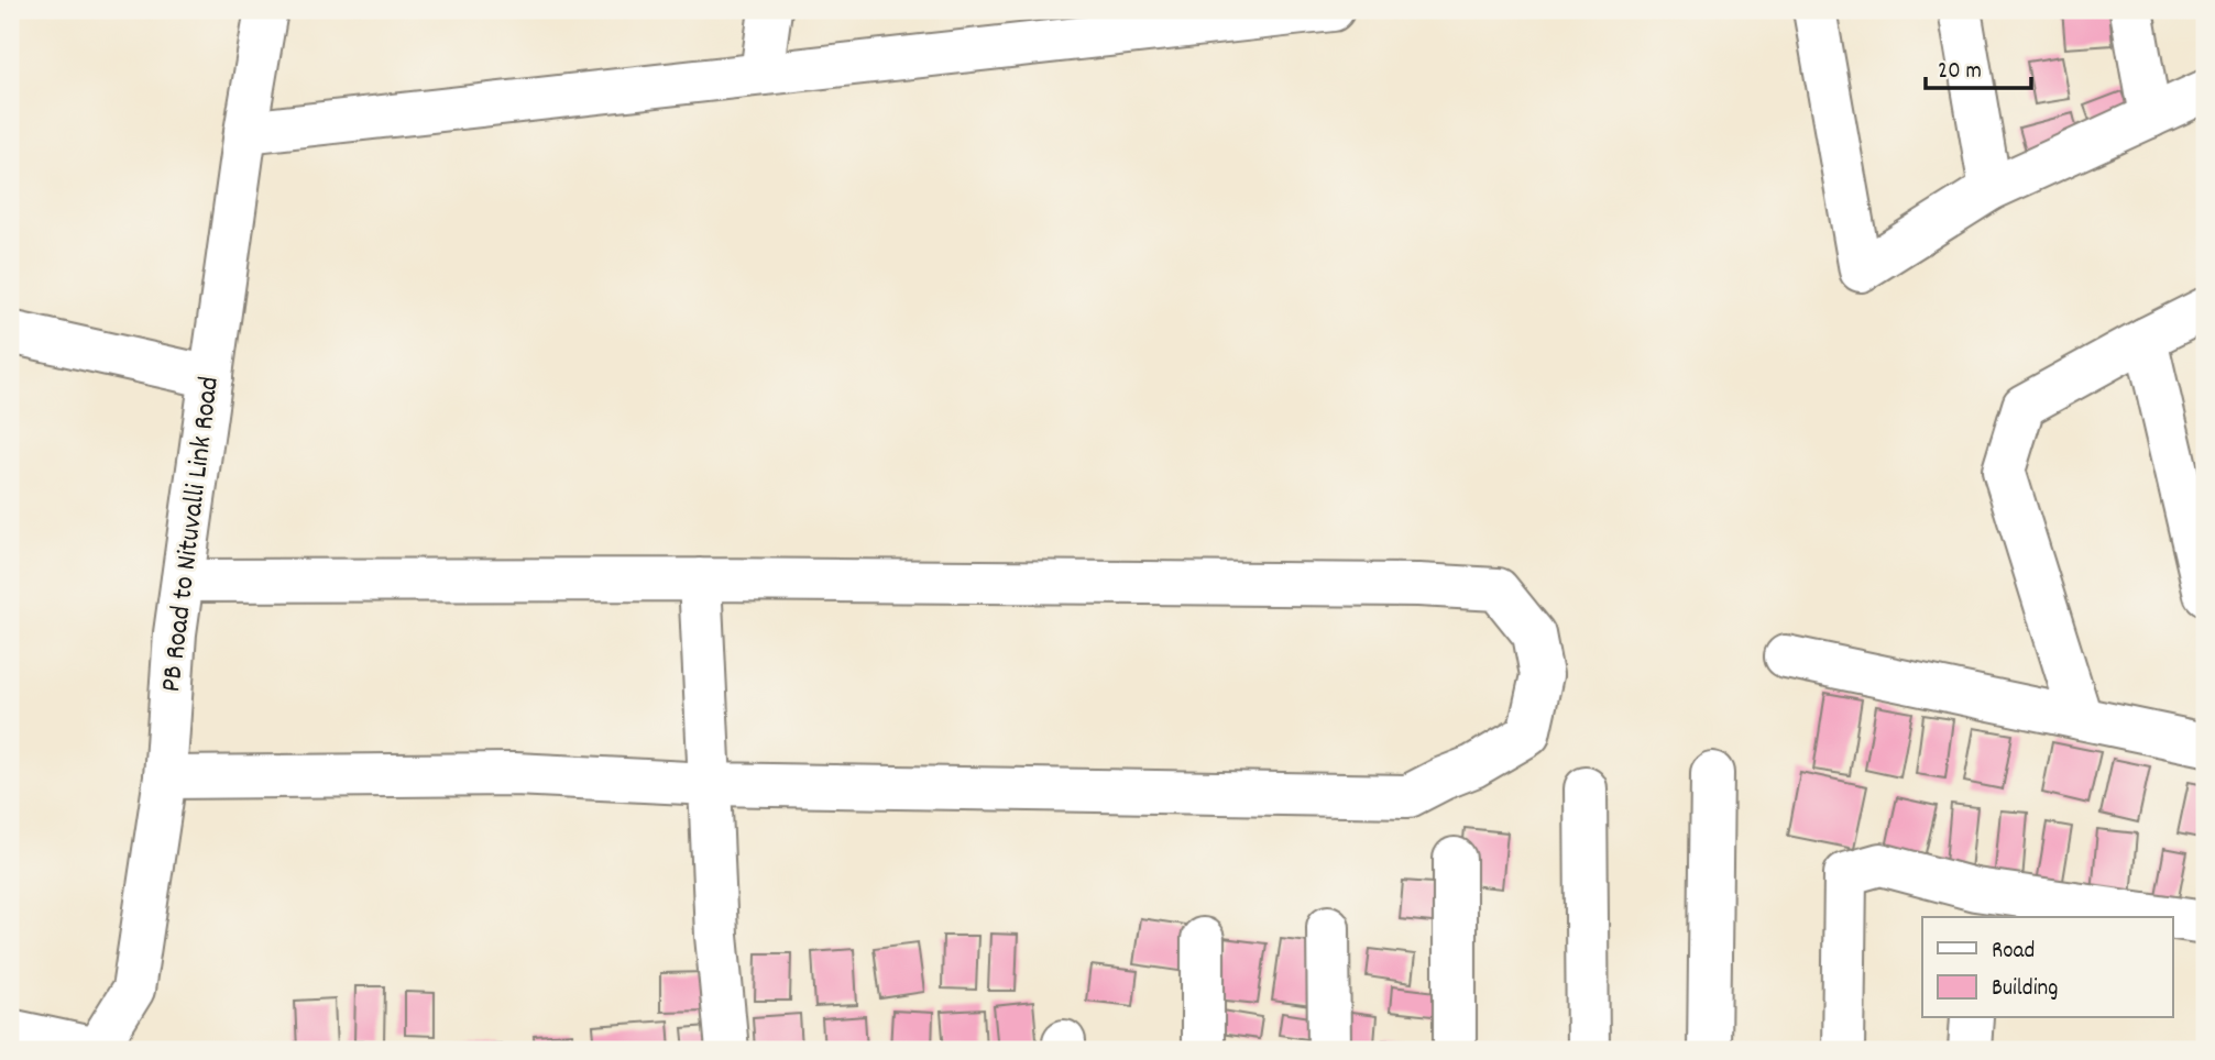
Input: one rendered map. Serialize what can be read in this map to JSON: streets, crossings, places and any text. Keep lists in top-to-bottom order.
{
  "streets": {
    "street": ["PB Road to Nituvalli Link Road"]
  },
  "legend": ["Road", "Building"],
  "scale_bar": "20 m"
}
